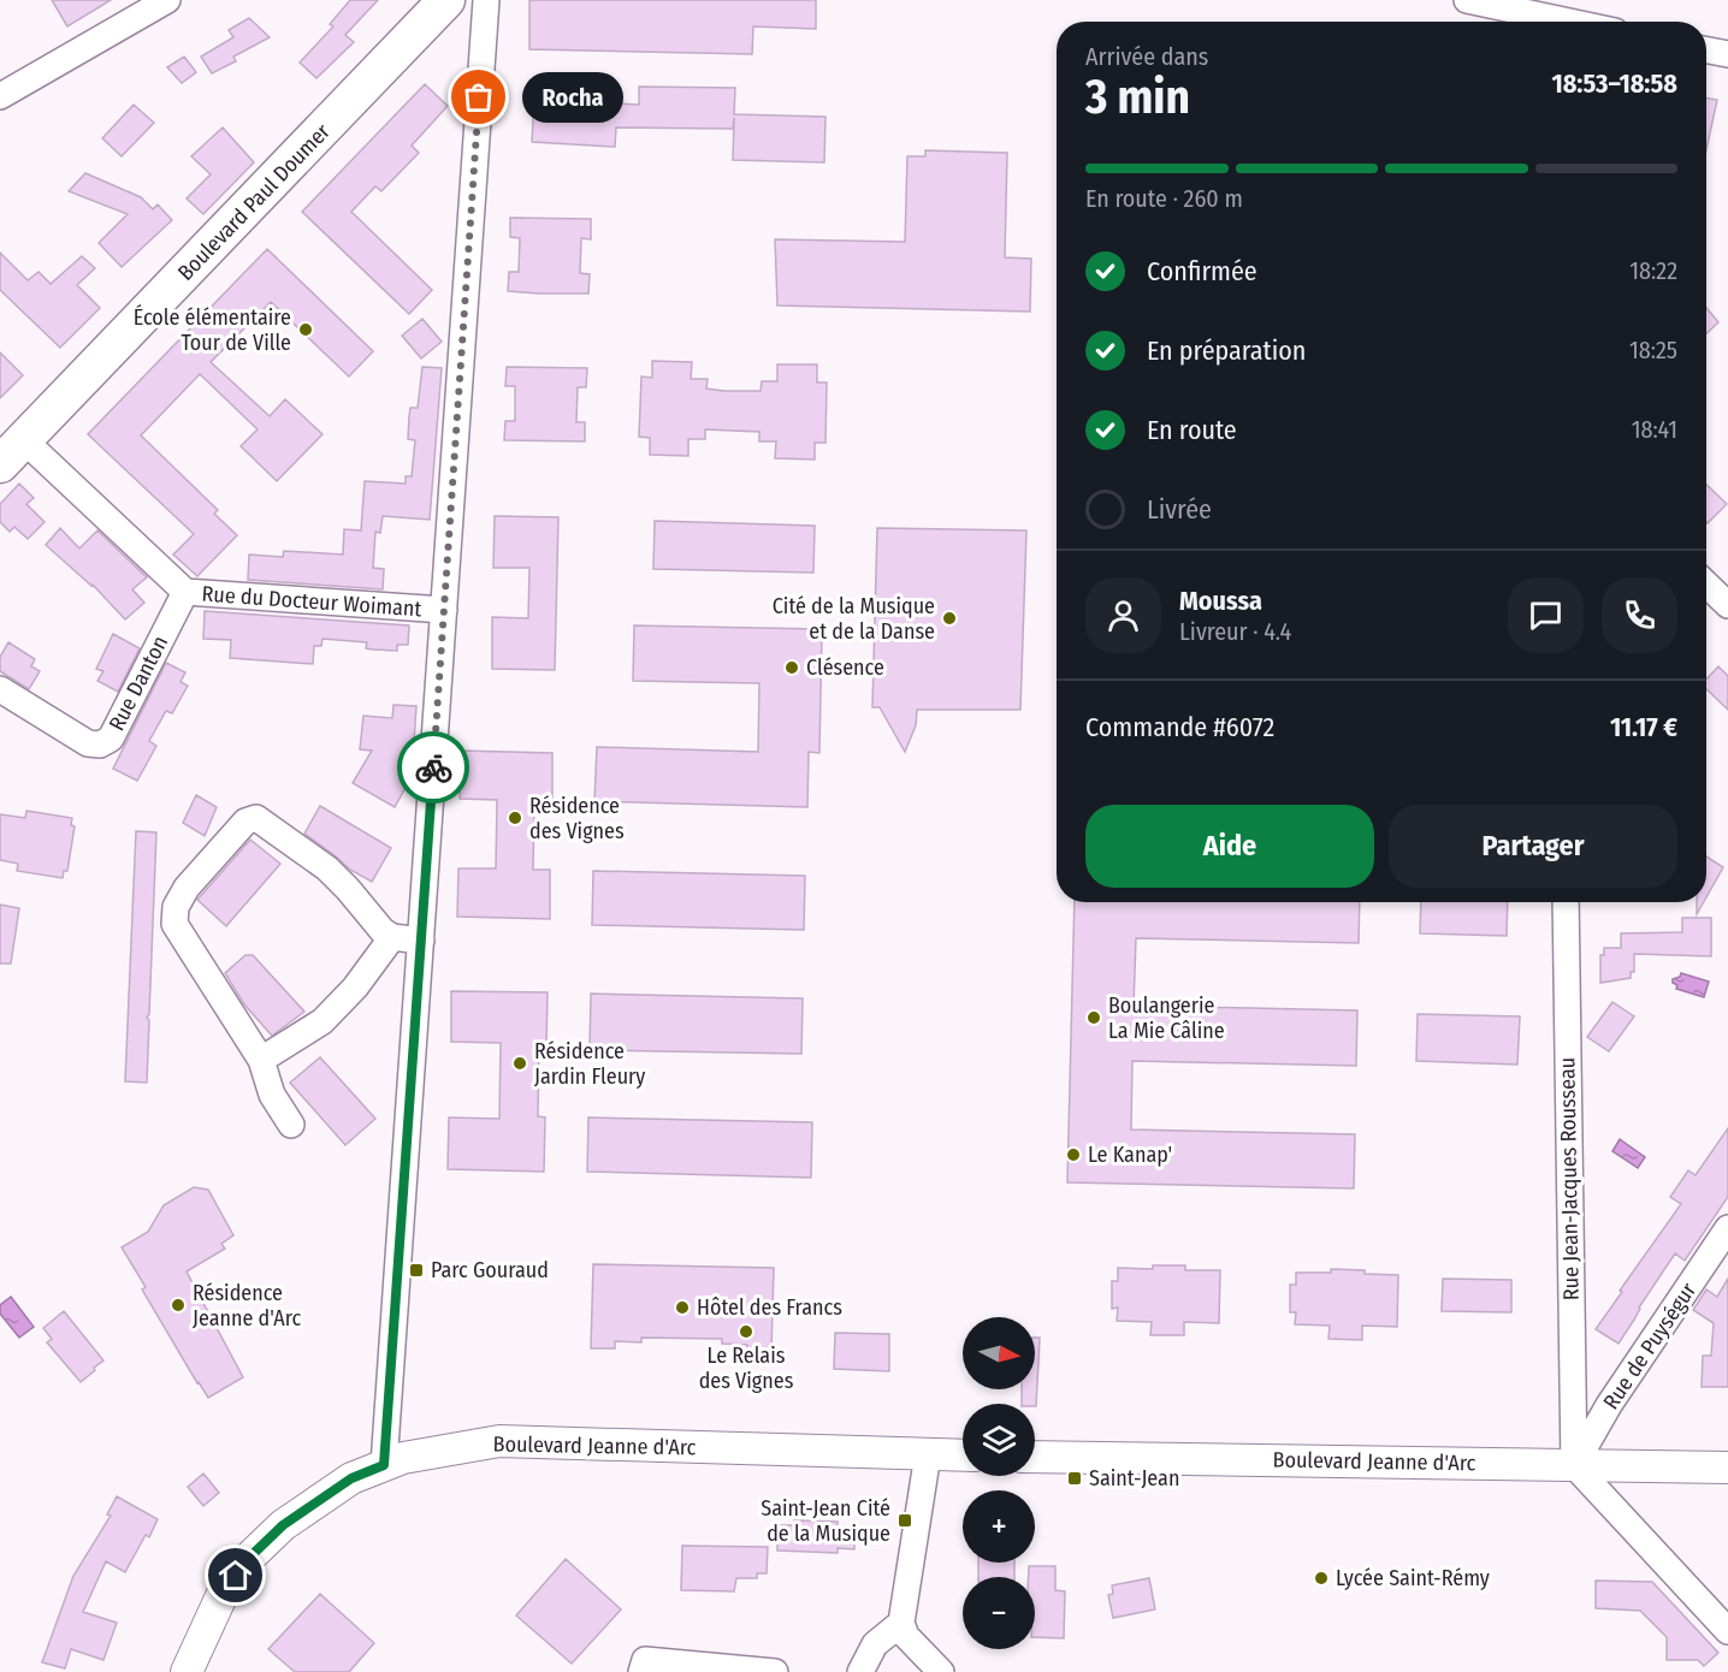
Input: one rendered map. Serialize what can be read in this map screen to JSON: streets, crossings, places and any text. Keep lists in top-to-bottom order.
{
  "streets": {
    "main road": ["Boulevard Paul Doumer"],
    "street": [
      "Rue du Docteur Woimant",
      "Rue Danton",
      "Rue Jean-Jacques Rousseau",
      "Rue de Puységur",
      "Boulevard Jeanne d'Arc"
    ]
  },
  "crossings": [
    ["Boulevard Paul Doumer", "Rue du Docteur Woimant"],
    ["Rue du Docteur Woimant", "Rue Danton"],
    ["Rue Jean-Jacques Rousseau", "Rue de Puységur"],
    ["Rue Jean-Jacques Rousseau", "Boulevard Jeanne d'Arc"],
    ["Rue de Puységur", "Boulevard Jeanne d'Arc"]
  ],
  "places": {
    "other": [
      "Rocha",
      "École élémentaire Tour de Ville",
      "Cité de la Musique et de la Danse",
      "Clésence",
      "Résidence des Vignes",
      "Boulangerie La Mie Câline",
      "Résidence Jardin Fleury",
      "Le Kanap'",
      "Résidence Jeanne d'Arc",
      "Hôtel des Francs",
      "Le Relais des Vignes",
      "Lycée Saint-Rémy"
    ],
    "transit": ["Parc Gouraud", "Saint-Jean", "Saint-Jean Cité de la Musique"]
  },
  "north": "right",
  "page": {
    "heading": ["3 min", "Arrivée dans", "18:53–18:58"],
    "panel": [
      "Moussa",
      "Livreur · 4.4",
      "Commande #6072",
      "11.17 €"
    ],
    "bubble": "Rocha",
    "bar": "En route · 260 m",
    "list": [
      ["Confirmée", "18:22"],
      ["En préparation", "18:25"],
      ["En route", "18:41"],
      "Livrée"
    ],
    "buttons": ["Aide", "Partager"],
    "map_buttons": ["+", "−"]
  }
}
